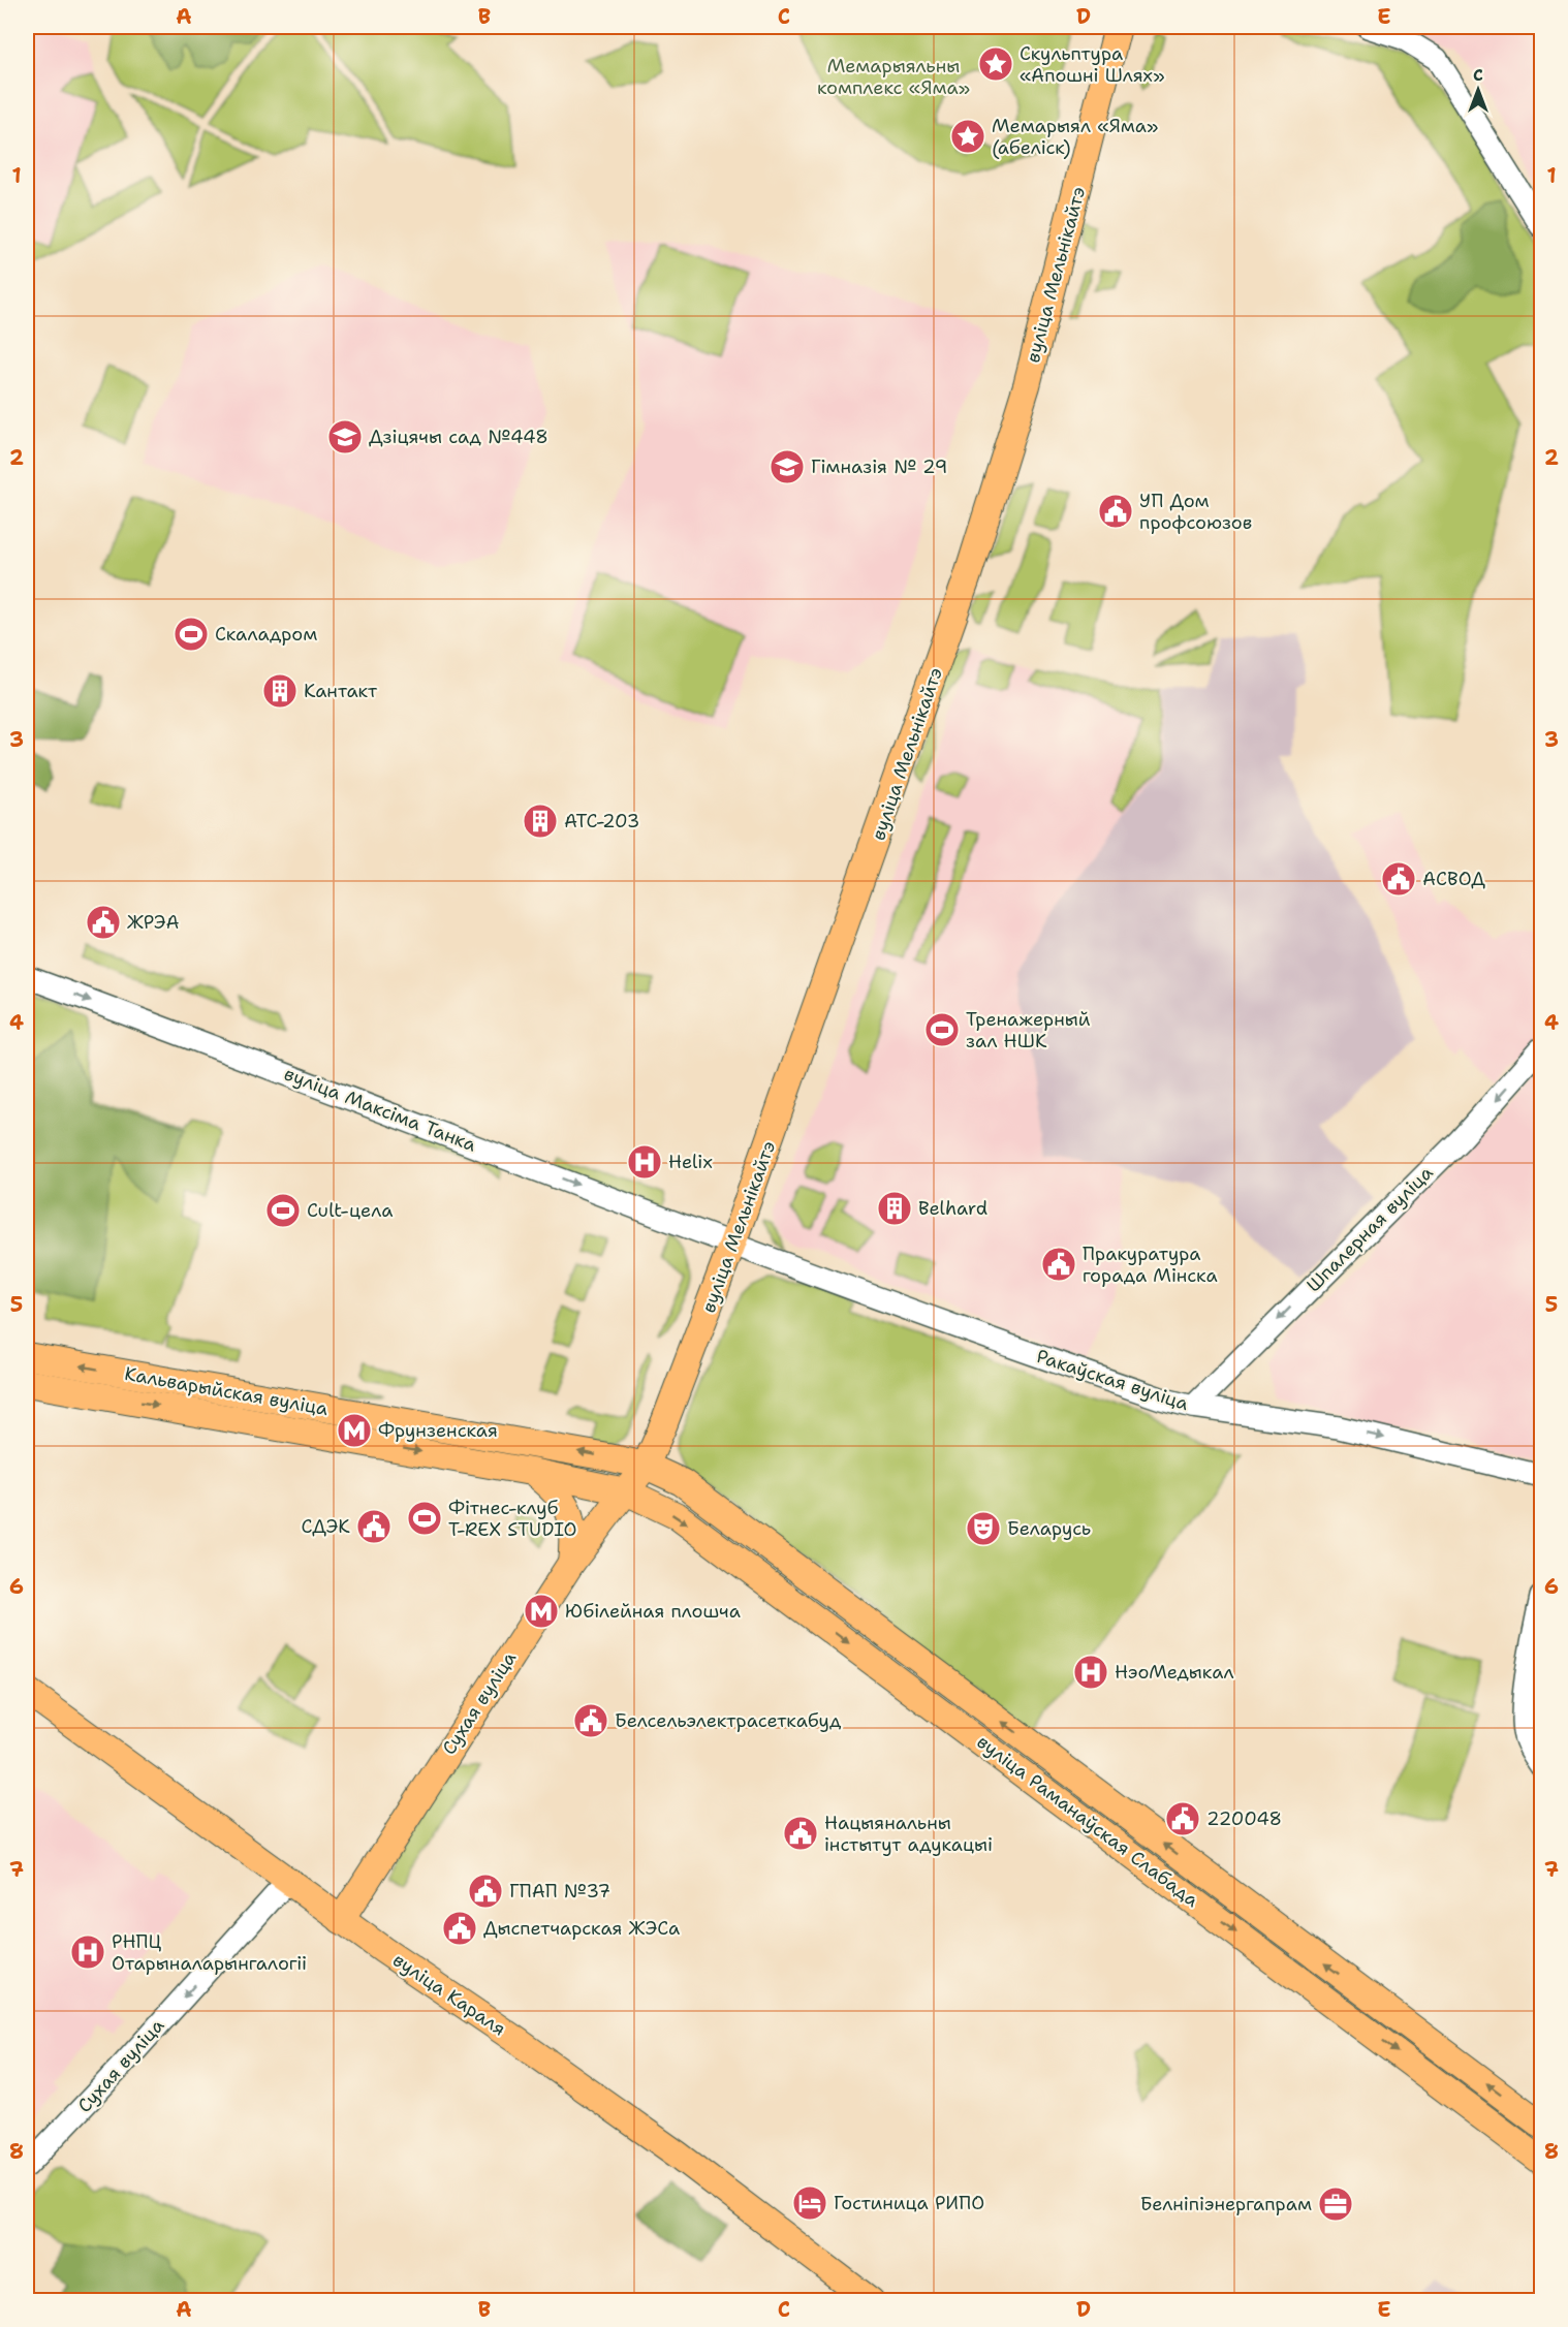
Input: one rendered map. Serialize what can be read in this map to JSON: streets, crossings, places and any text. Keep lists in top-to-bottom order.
{
  "streets": {
    "main road": [
      "вуліца Мельнікайтэ",
      "Кальварыйская вуліца",
      "Сухая вуліца",
      "вуліца Раманаўская Слабада",
      "вуліца Караля"
    ],
    "street": ["вуліца Максіма Танка", "Шпалерная вуліца", "Ракаўская вуліца"]
  },
  "crossings": [
    ["вуліца Мельнікайтэ", "вуліца Максіма Танка"],
    ["вуліца Мельнікайтэ", "Ракаўская вуліца"],
    ["вуліца Мельнікайтэ", "Кальварыйская вуліца"],
    ["вуліца Мельнікайтэ", "Сухая вуліца"],
    ["вуліца Мельнікайтэ", "вуліца Раманаўская Слабада"],
    ["вуліца Максіма Танка", "Ракаўская вуліца"],
    ["Шпалерная вуліца", "Ракаўская вуліца"],
    ["Кальварыйская вуліца", "Сухая вуліца"],
    ["Кальварыйская вуліца", "вуліца Раманаўская Слабада"],
    ["Сухая вуліца", "вуліца Раманаўская Слабада"],
    ["Сухая вуліца", "вуліца Караля"]
  ],
  "one_way": [
    "вуліца Максіма Танка",
    "Шпалерная вуліца",
    "Ракаўская вуліца",
    "Сухая вуліца"
  ],
  "parks": ["Мемарыяльны комплекс «Яма»"],
  "places": {
    "place": ["Скульптура «Апошні Шлях»", "Мемарыял «Яма» (абеліск)"],
    "school or university": ["Дзіцячы сад №448", "Гімназія № 29"],
    "public building": [
      "УП Дом профсоюзов",
      "АСВОД",
      "ЖРЭА",
      "Пракуратура горада Мінска",
      "СДЭК",
      "Белсельэлектрасеткабуд",
      "220048",
      "Нацыянальны інстытут адукацыі",
      "ГПАП №37",
      "Дыспетчарская ЖЭСа"
    ],
    "sports": [
      "Скаладром",
      "Тренажерный зал НШК",
      "Cult-цела",
      "Фітнес-клуб T-REX STUDIO"
    ],
    "building": ["Кантакт", "АТС-203", "Belhard"],
    "hospital": ["Helix", "НэоМедыкал", "РНПЦ Отарыналарынгалогіі"],
    "metro station": ["Фрунзенская", "Юбілейная плошча"],
    "theatre": ["Беларусь"],
    "hotel": ["Гостиница РИПО"],
    "office": ["Белніпіэнергапрам"]
  },
  "north": "top",
  "grid": {
    "columns": [
      "A",
      "B",
      "C",
      "D",
      "E"
    ],
    "rows": [
      "1",
      "2",
      "3",
      "4",
      "5",
      "6",
      "7",
      "8"
    ]
  }
}
